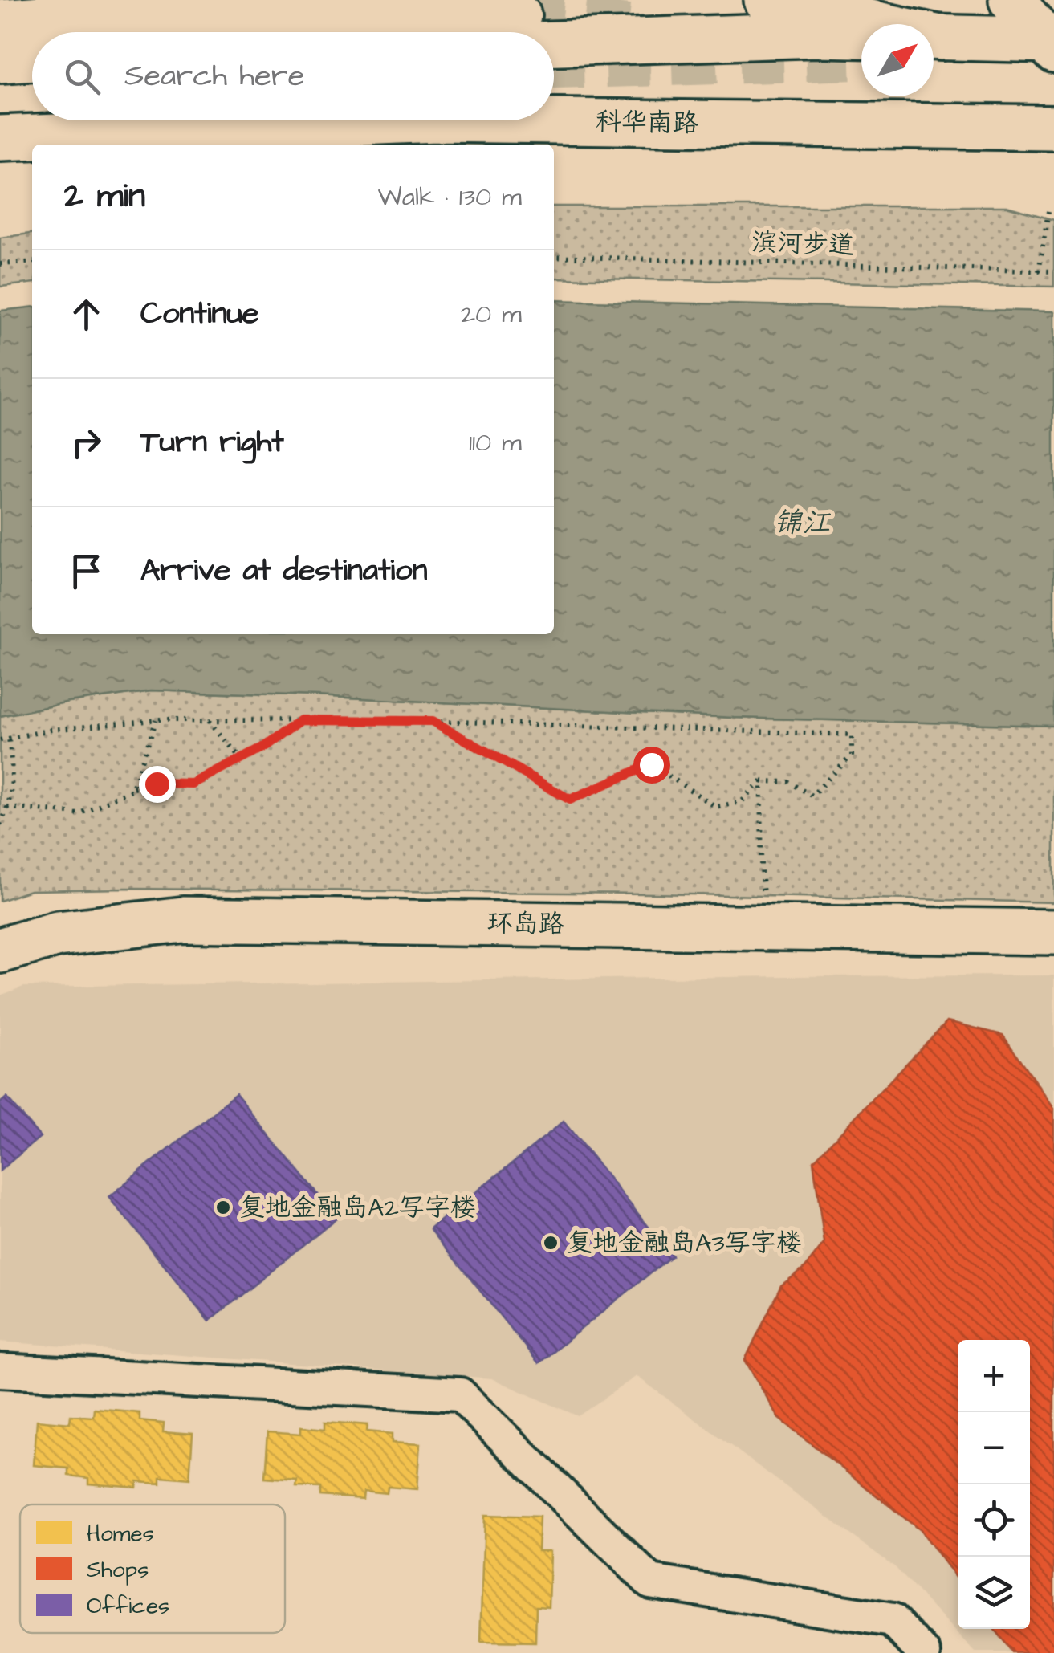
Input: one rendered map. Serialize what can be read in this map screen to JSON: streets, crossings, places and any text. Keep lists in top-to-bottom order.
{
  "streets": {
    "main road": ["科华南路", "环岛路"],
    "path": ["滨河步道"]
  },
  "water": ["锦江"],
  "places": ["复地金融岛A2写字楼", "复地金融岛A3写字楼"],
  "legend": ["Homes", "Shops", "Offices"],
  "north": "top right",
  "page": {
    "search": "Search here",
    "heading": ["2 min", "Walk · 130 m"],
    "list": [
      ["Continue", "20 m"],
      ["Turn right", "110 m"],
      "Arrive at destination"
    ],
    "map_buttons": ["+", "−"]
  }
}
